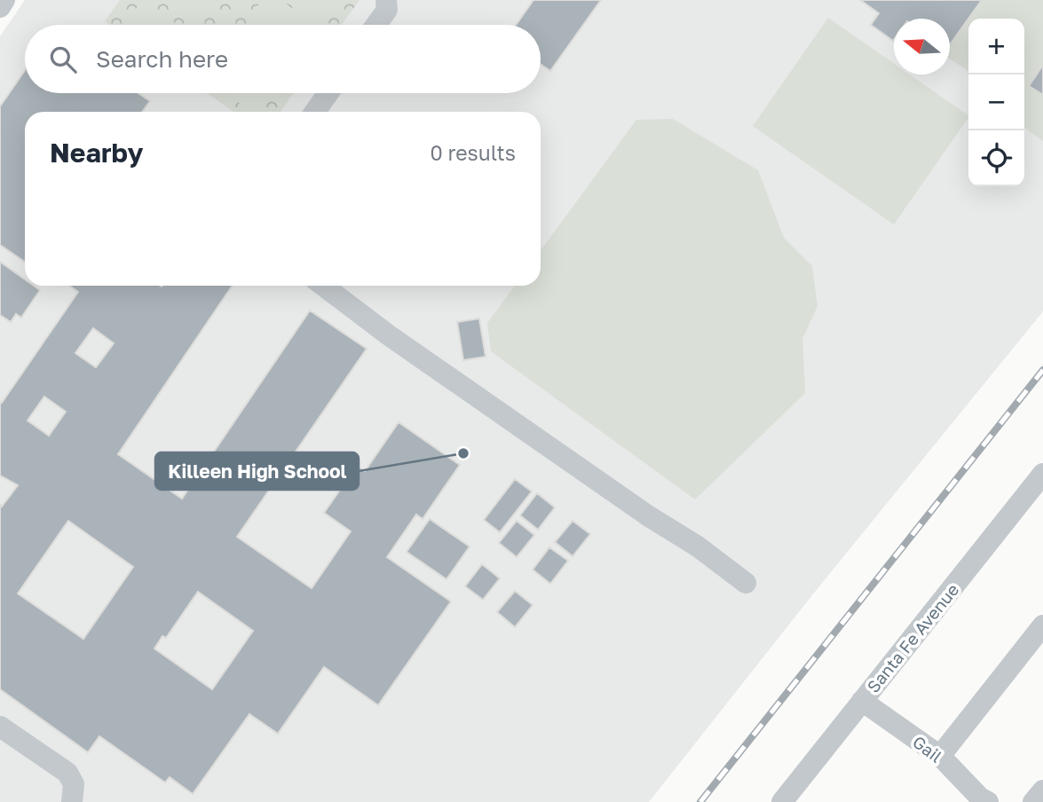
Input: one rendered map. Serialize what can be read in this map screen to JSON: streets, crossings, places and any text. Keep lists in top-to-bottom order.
{
  "streets": {
    "street": ["Santa Fe Avenue", "Gail"]
  },
  "crossings": [
    ["Santa Fe Avenue", "Gail"]
  ],
  "places": ["Killeen High School"],
  "north": "left",
  "page": {
    "map_buttons": ["+", "−"],
    "search": "Search here",
    "heading": ["Nearby", "0 results"]
  }
}
